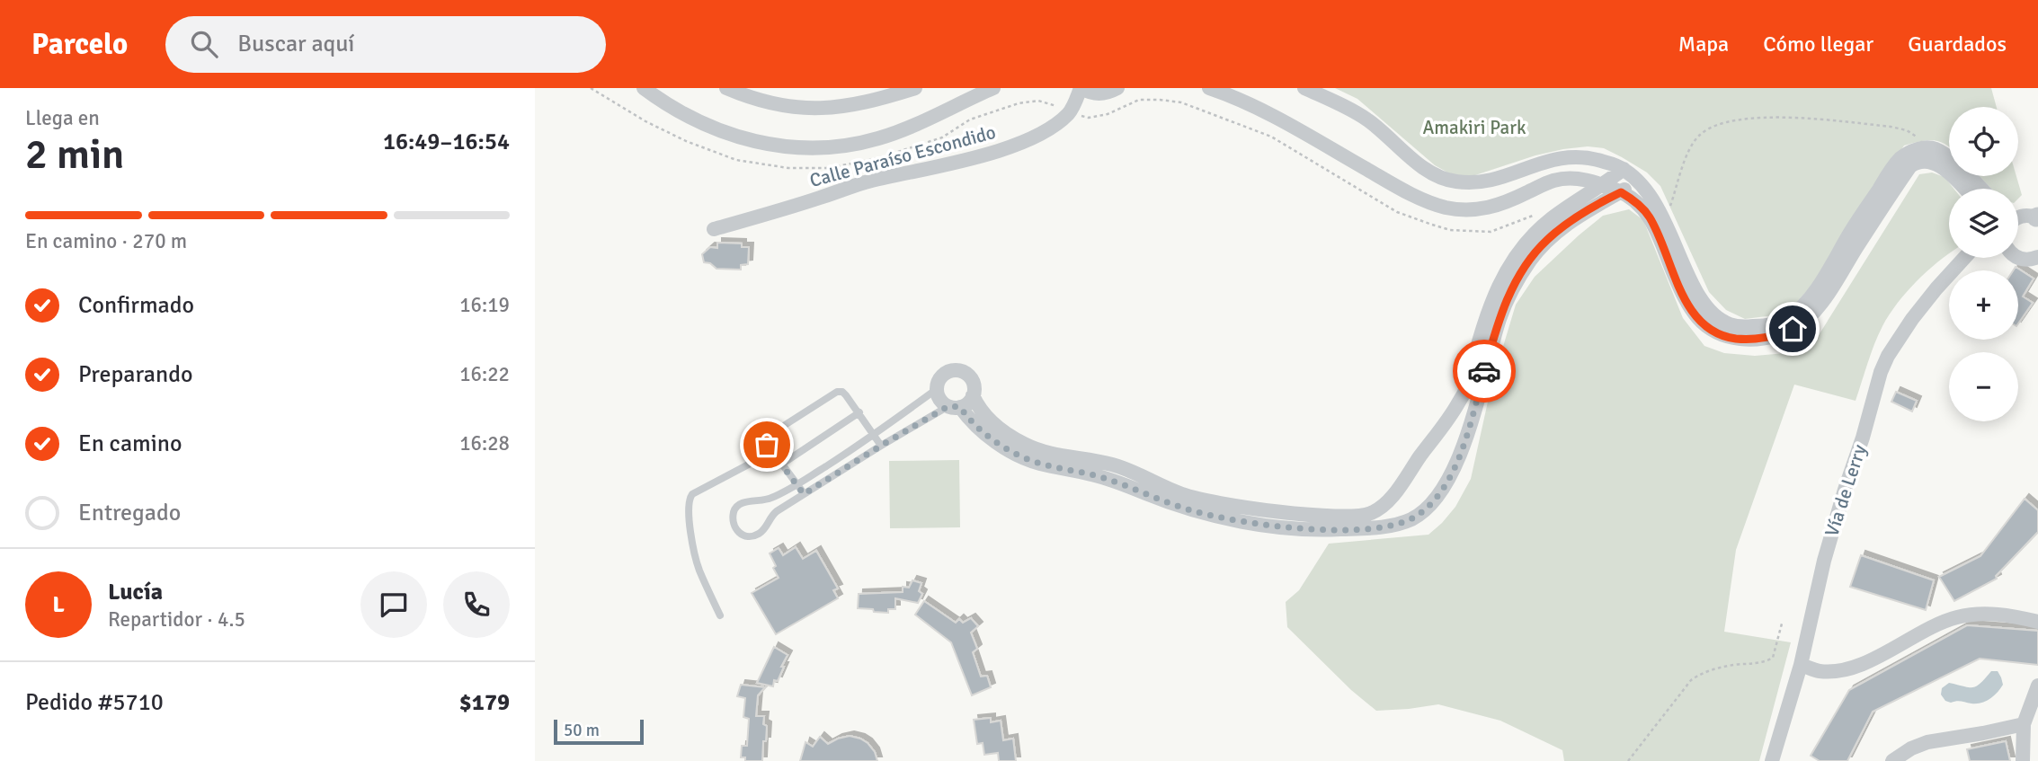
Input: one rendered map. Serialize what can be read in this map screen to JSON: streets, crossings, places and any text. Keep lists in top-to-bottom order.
{
  "streets": {
    "street": ["Calle Paraíso Escondido", "Vía de Lerry"]
  },
  "parks": ["Amakiri Park"],
  "scale_bar": "50 m",
  "page": {
    "header": "Parcelo",
    "search": "Buscar aquí",
    "nav": ["Mapa", "Cómo llegar", "Guardados"],
    "heading": ["2 min", "Llega en", "16:49–16:54"],
    "panel": [
      "Lucía",
      "Repartidor · 4.5",
      "Pedido #5710",
      "$179"
    ],
    "map_buttons": ["+", "−"],
    "bar": "En camino · 270 m",
    "list": [
      ["Confirmado", "16:19"],
      ["Preparando", "16:22"],
      ["En camino", "16:28"],
      "Entregado"
    ],
    "round": "L",
    "scale": "50 m"
  }
}
